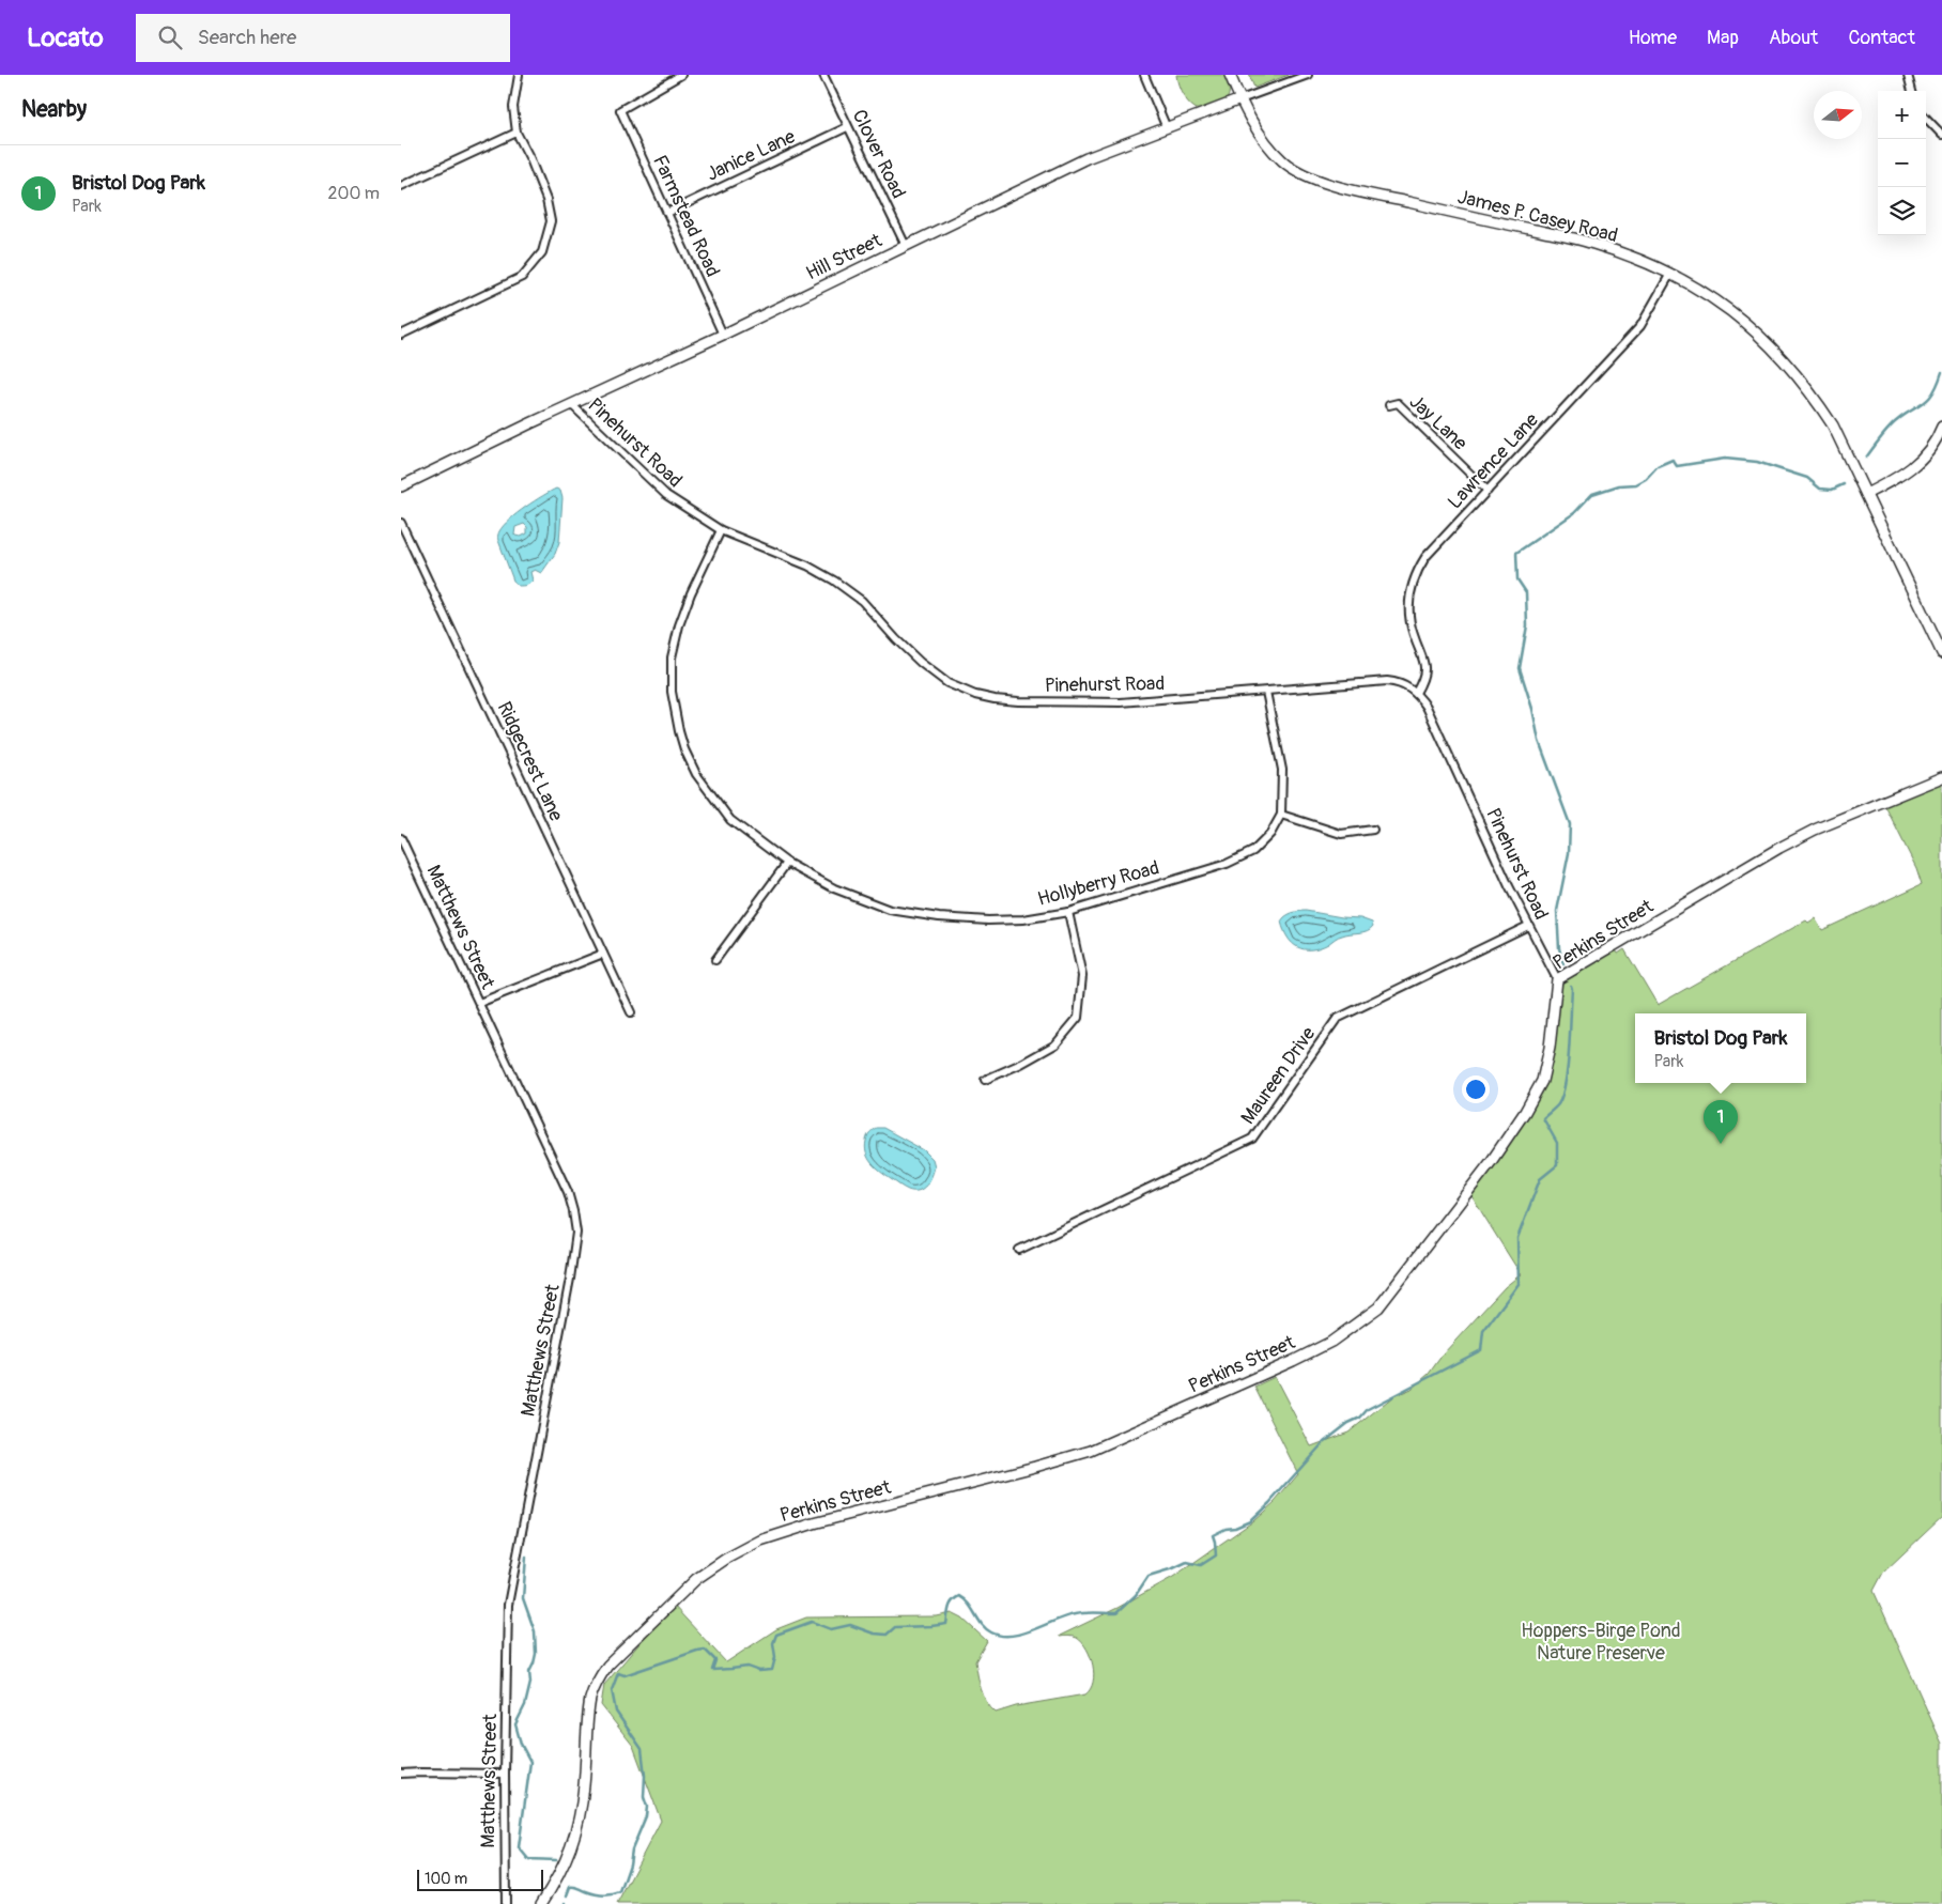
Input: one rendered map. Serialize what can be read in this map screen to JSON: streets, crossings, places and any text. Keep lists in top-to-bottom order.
{
  "streets": {
    "street": [
      "Clover Road",
      "Janice Lane",
      "Farmstead Road",
      "James P. Casey Road",
      "Hill Street",
      "Jay Lane",
      "Pinehurst Road",
      "Lawrence Lane",
      "Ridgecrest Lane",
      "Hollyberry Road",
      "Matthews Street",
      "Perkins Street",
      "Maureen Drive"
    ]
  },
  "crossings": [
    ["Clover Road", "Janice Lane"],
    ["Clover Road", "Hill Street"],
    ["Janice Lane", "Farmstead Road"],
    ["Farmstead Road", "Hill Street"],
    ["James P. Casey Road", "Hill Street"],
    ["James P. Casey Road", "Lawrence Lane"],
    ["Hill Street", "Pinehurst Road"],
    ["Jay Lane", "Lawrence Lane"],
    ["Pinehurst Road", "Lawrence Lane"],
    ["Pinehurst Road", "Hollyberry Road"],
    ["Pinehurst Road", "Perkins Street"],
    ["Pinehurst Road", "Maureen Drive"]
  ],
  "parks": ["Hoppers-Birge Pond Nature Preserve"],
  "scale_bar": "100 m",
  "north": "right",
  "page": {
    "header": "Locato",
    "search": "Search here",
    "nav": [
      "Home",
      "Map",
      "About",
      "Contact"
    ],
    "heading": "Nearby",
    "map_buttons": ["+", "−"],
    "list": [
      {
        "mark": "1",
        "name": "Bristol Dog Park",
        "note": "Park",
        "value": "200 m"
      }
    ],
    "popup": ["Bristol Dog Park", "Park"],
    "pins": "1",
    "scale": "100 m"
  }
}
